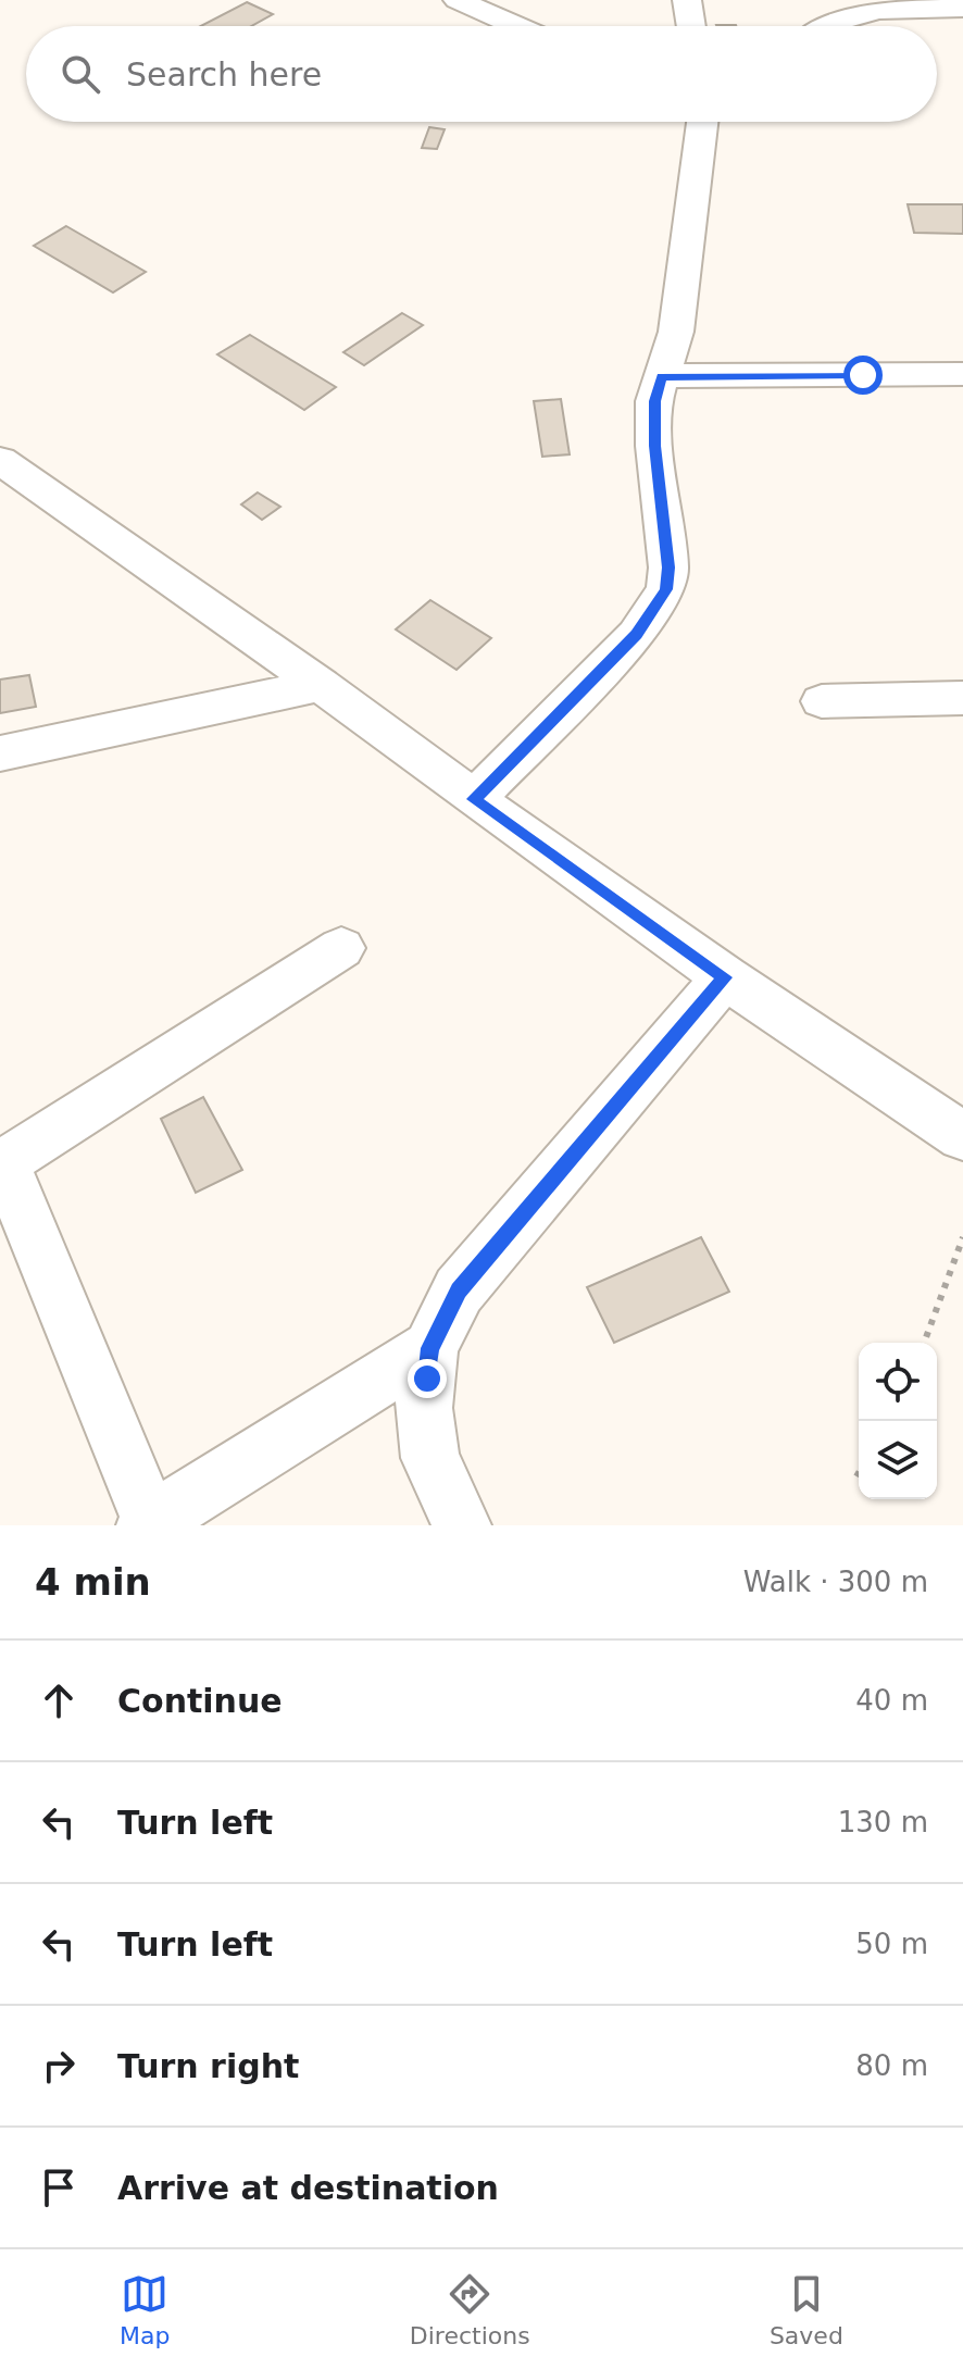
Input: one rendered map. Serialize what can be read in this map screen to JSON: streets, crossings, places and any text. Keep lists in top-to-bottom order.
{
  "page": {
    "search": "Search here",
    "heading": ["4 min", "Walk · 300 m"],
    "list": [
      ["Continue", "40 m"],
      ["Turn left", "130 m"],
      ["Turn left", "50 m"],
      ["Turn right", "80 m"],
      "Arrive at destination"
    ],
    "nav": ["Map", "Directions", "Saved"]
  }
}
